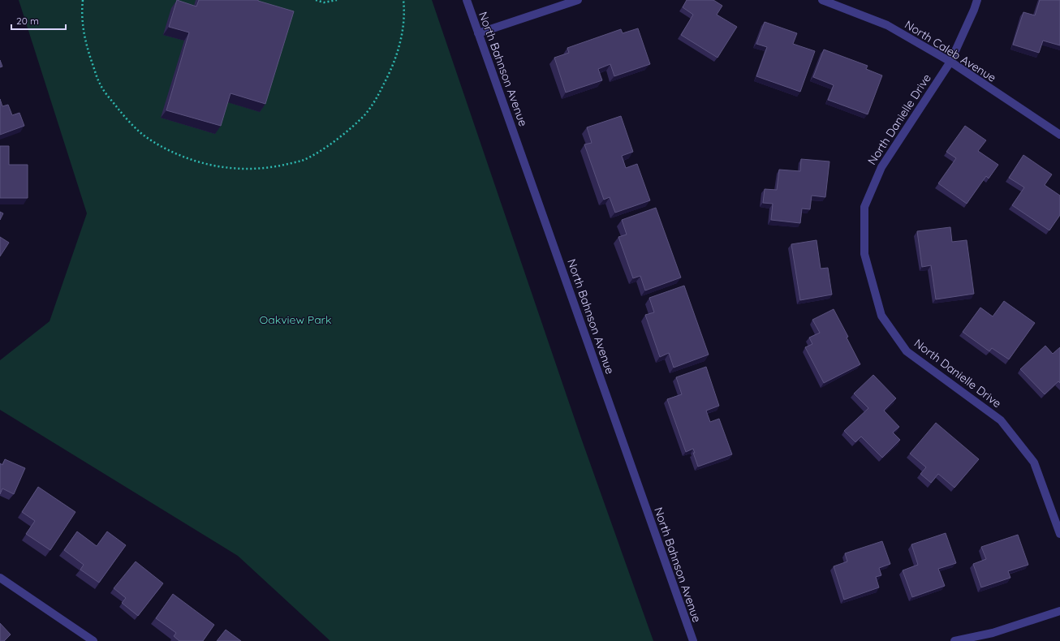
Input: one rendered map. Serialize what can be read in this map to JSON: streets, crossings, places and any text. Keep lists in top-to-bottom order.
{
  "streets": {
    "street": ["North Caleb Avenue", "North Bahnson Avenue", "North Danielle Drive"]
  },
  "crossings": [
    ["North Caleb Avenue", "North Danielle Drive"]
  ],
  "parks": ["Oakview Park"],
  "scale_bar": "20 m"
}
